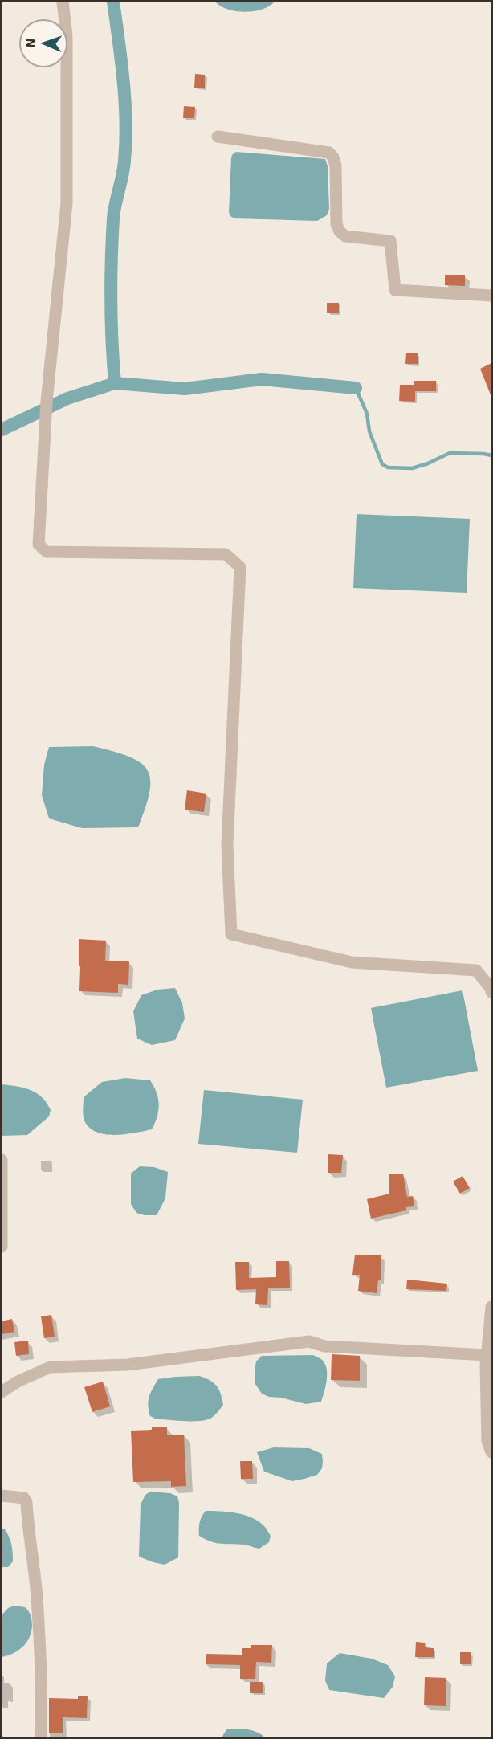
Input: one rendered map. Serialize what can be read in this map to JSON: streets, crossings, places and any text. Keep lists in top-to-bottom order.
{
  "north": "left"
}
